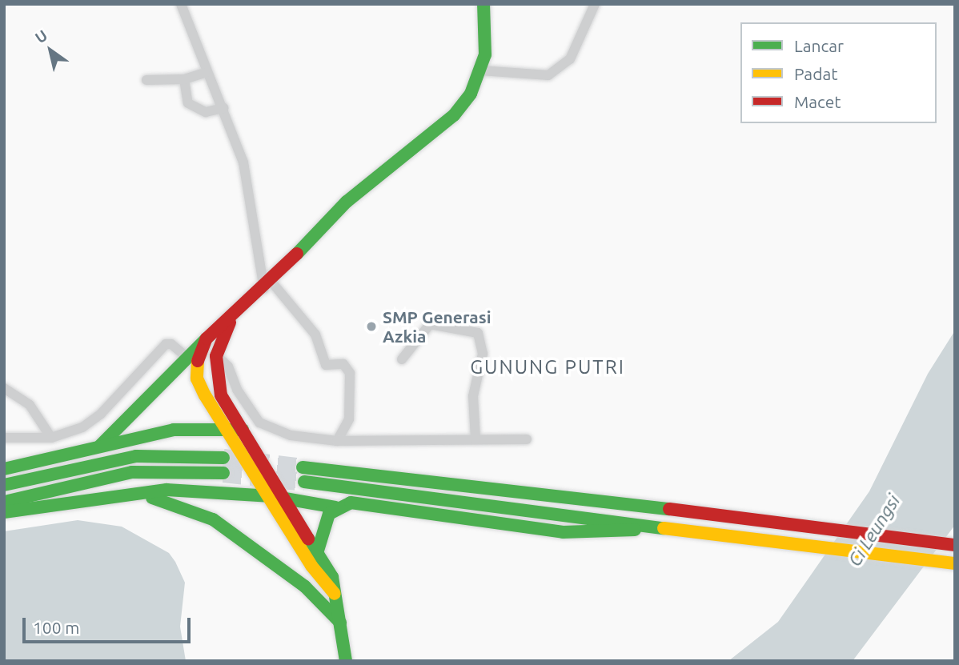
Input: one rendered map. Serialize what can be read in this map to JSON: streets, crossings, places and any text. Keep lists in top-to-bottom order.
{
  "districts": ["GUNUNG PUTRI"],
  "water": ["Ci Leungsi"],
  "places": ["SMP Generasi Azkia"],
  "legend": ["Lancar", "Padat", "Macet"],
  "scale_bar": "100 m",
  "north": "top left"
}
